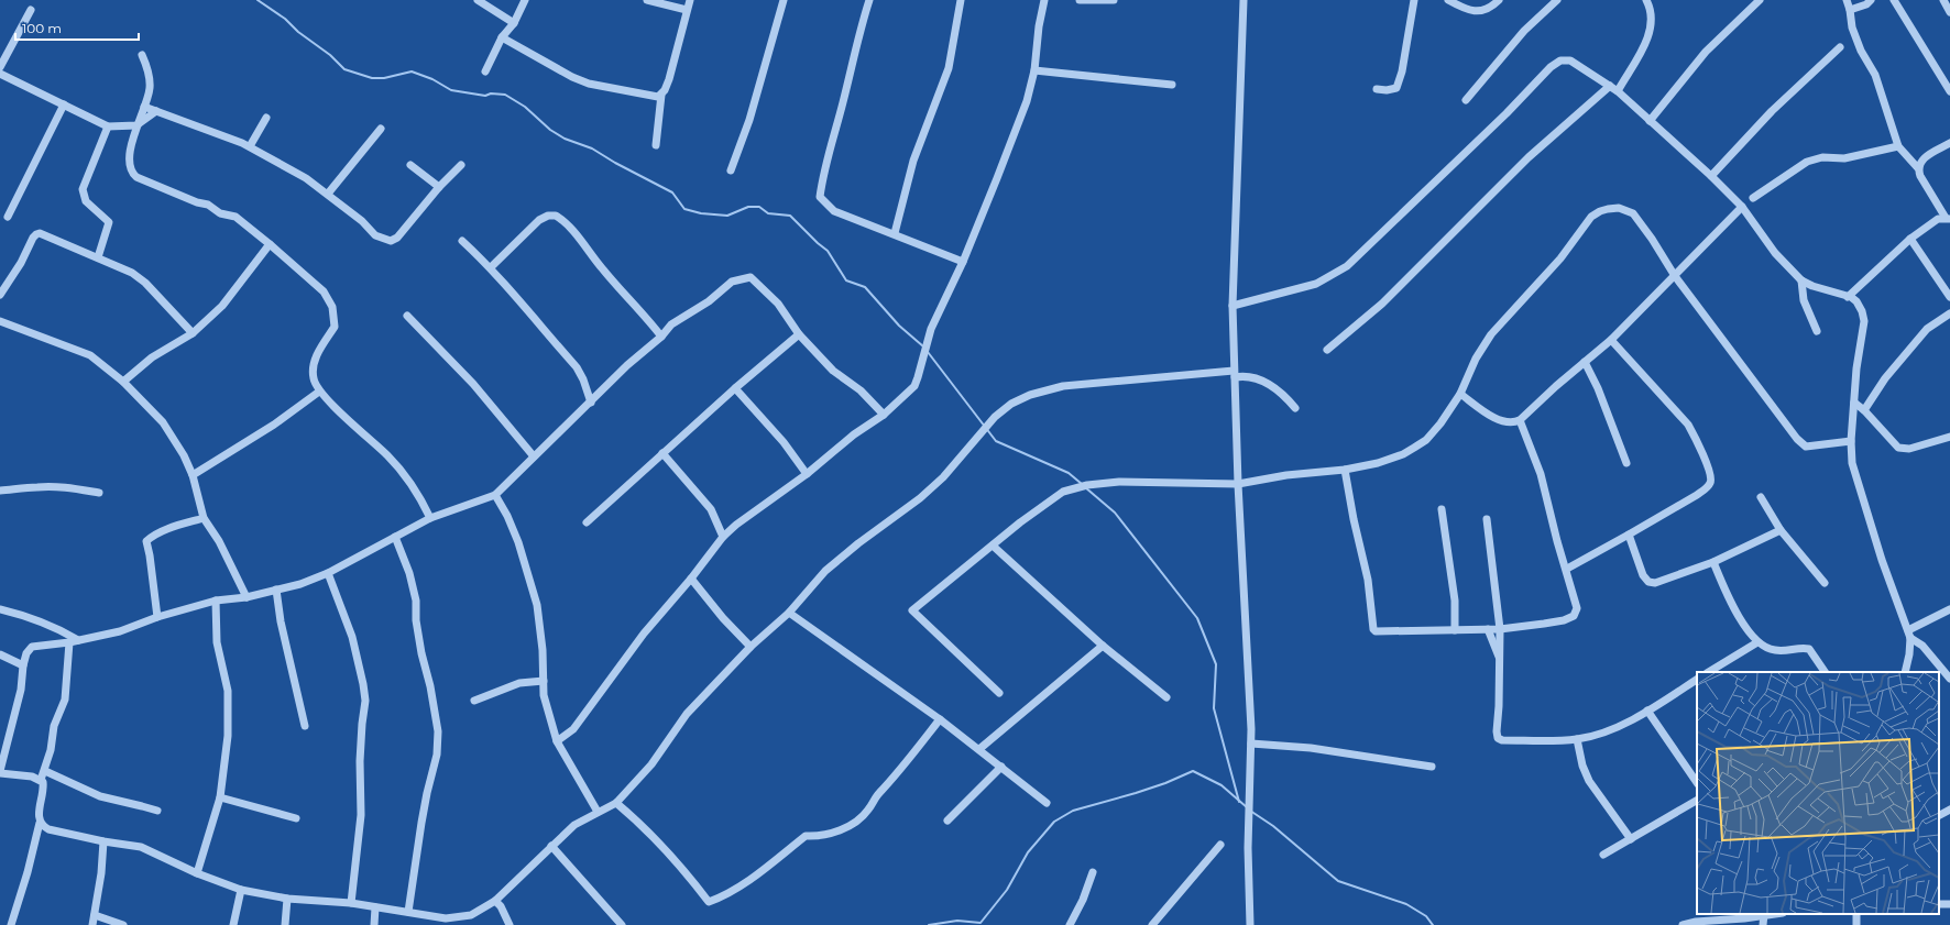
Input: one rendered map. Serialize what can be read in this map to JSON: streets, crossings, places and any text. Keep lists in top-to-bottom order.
{
  "scale_bar": "100 m"
}
